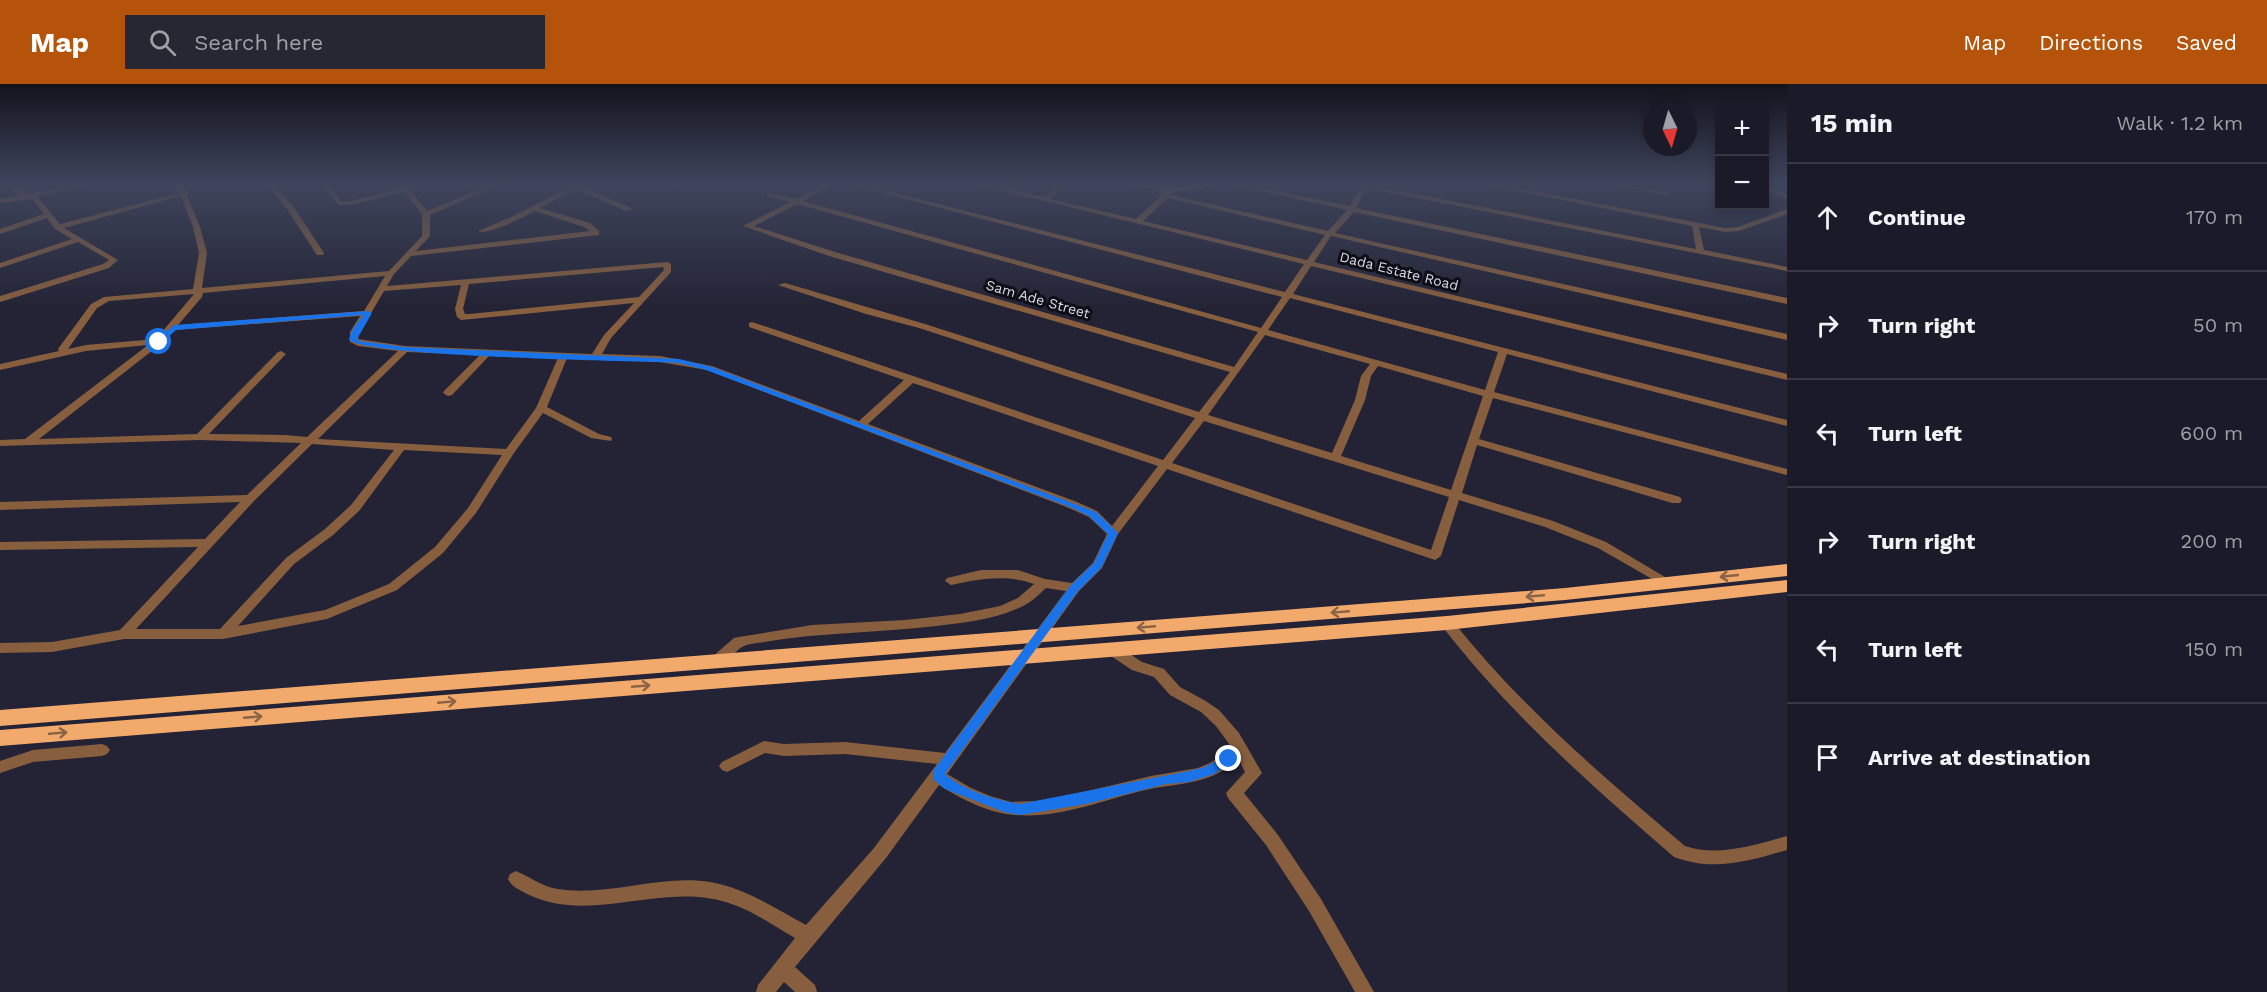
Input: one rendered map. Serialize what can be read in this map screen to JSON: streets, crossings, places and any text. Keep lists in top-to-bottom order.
{
  "streets": {
    "street": ["Dada Estate Road", "Sam Ade Street"]
  },
  "north": "bottom",
  "page": {
    "header": "Map",
    "search": "Search here",
    "nav": ["Map", "Directions", "Saved"],
    "heading": ["15 min", "Walk · 1.2 km"],
    "map_buttons": ["+", "−"],
    "list": [
      ["Continue", "170 m"],
      ["Turn right", "50 m"],
      ["Turn left", "600 m"],
      ["Turn right", "200 m"],
      ["Turn left", "150 m"],
      "Arrive at destination"
    ]
  }
}
